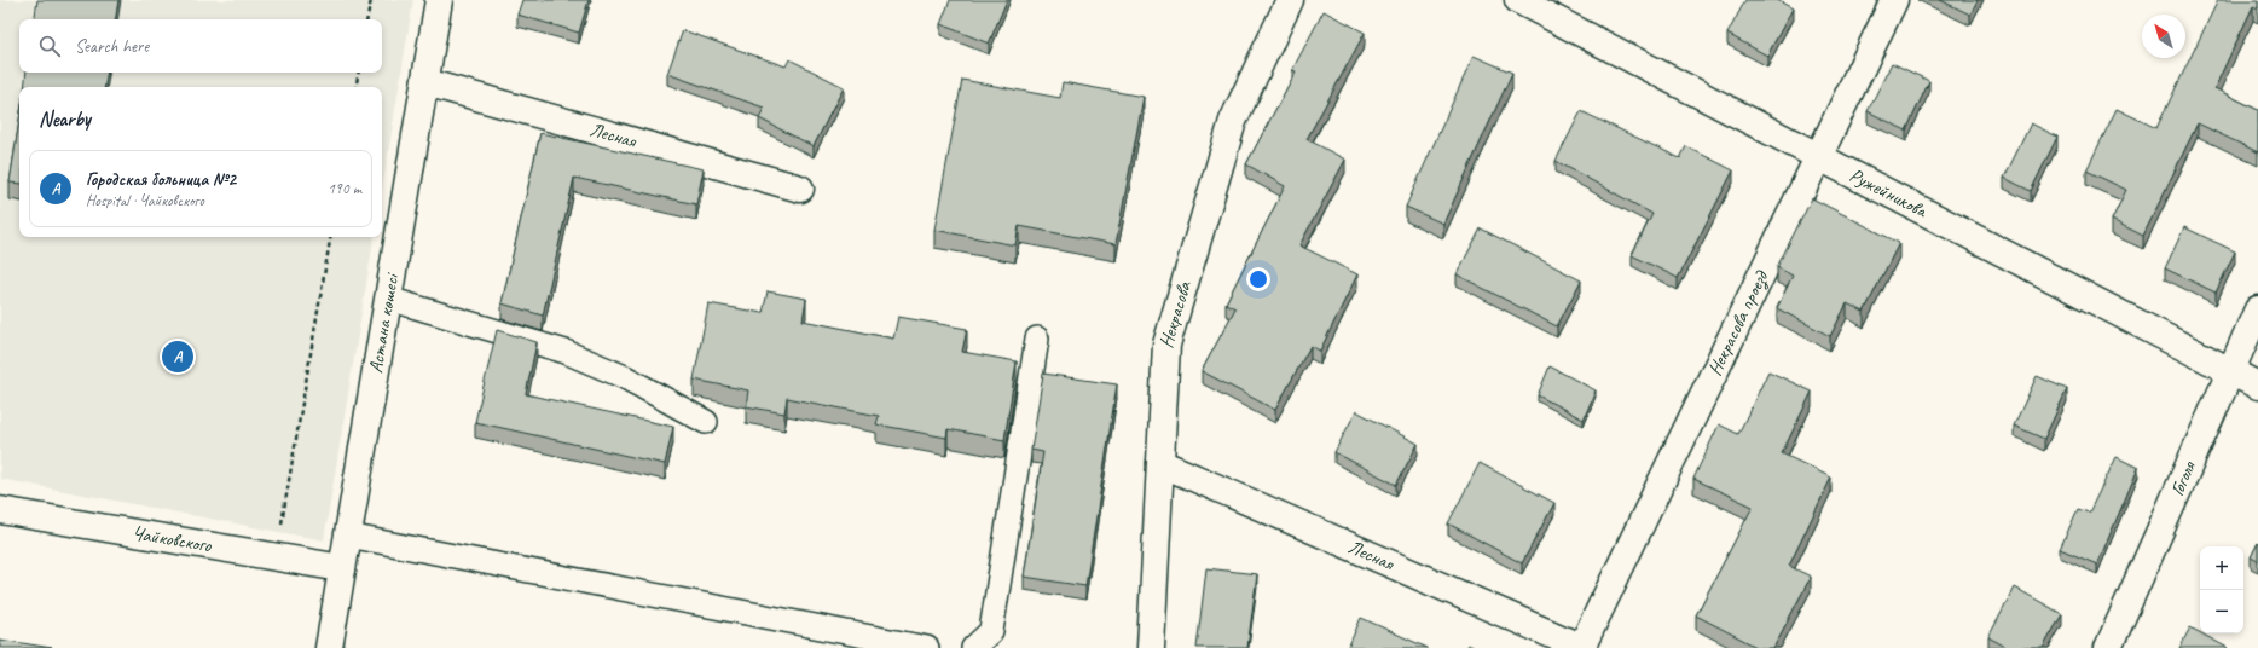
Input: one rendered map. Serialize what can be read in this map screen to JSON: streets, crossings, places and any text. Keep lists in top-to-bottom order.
{
  "streets": {
    "street": [
      "Лесная",
      "Ружейникова",
      "Некрасова",
      "Астана көшесі",
      "Некрасова проезд",
      "Гоголя",
      "Чайковского"
    ]
  },
  "crossings": [
    ["Лесная", "Некрасова"],
    ["Лесная", "Астана көшесі"],
    ["Лесная", "Некрасова проезд"],
    ["Ружейникова", "Некрасова проезд"],
    ["Ружейникова", "Гоголя"],
    ["Астана көшесі", "Чайковского"]
  ],
  "north": "top left",
  "page": {
    "search": "Search here",
    "heading": "Nearby",
    "list": [
      {
        "mark": "A",
        "name": "Городская больница №2",
        "note": "Hospital · Чайковского",
        "value": "190 m"
      }
    ],
    "pins": "A",
    "map_buttons": ["+", "−"]
  }
}
